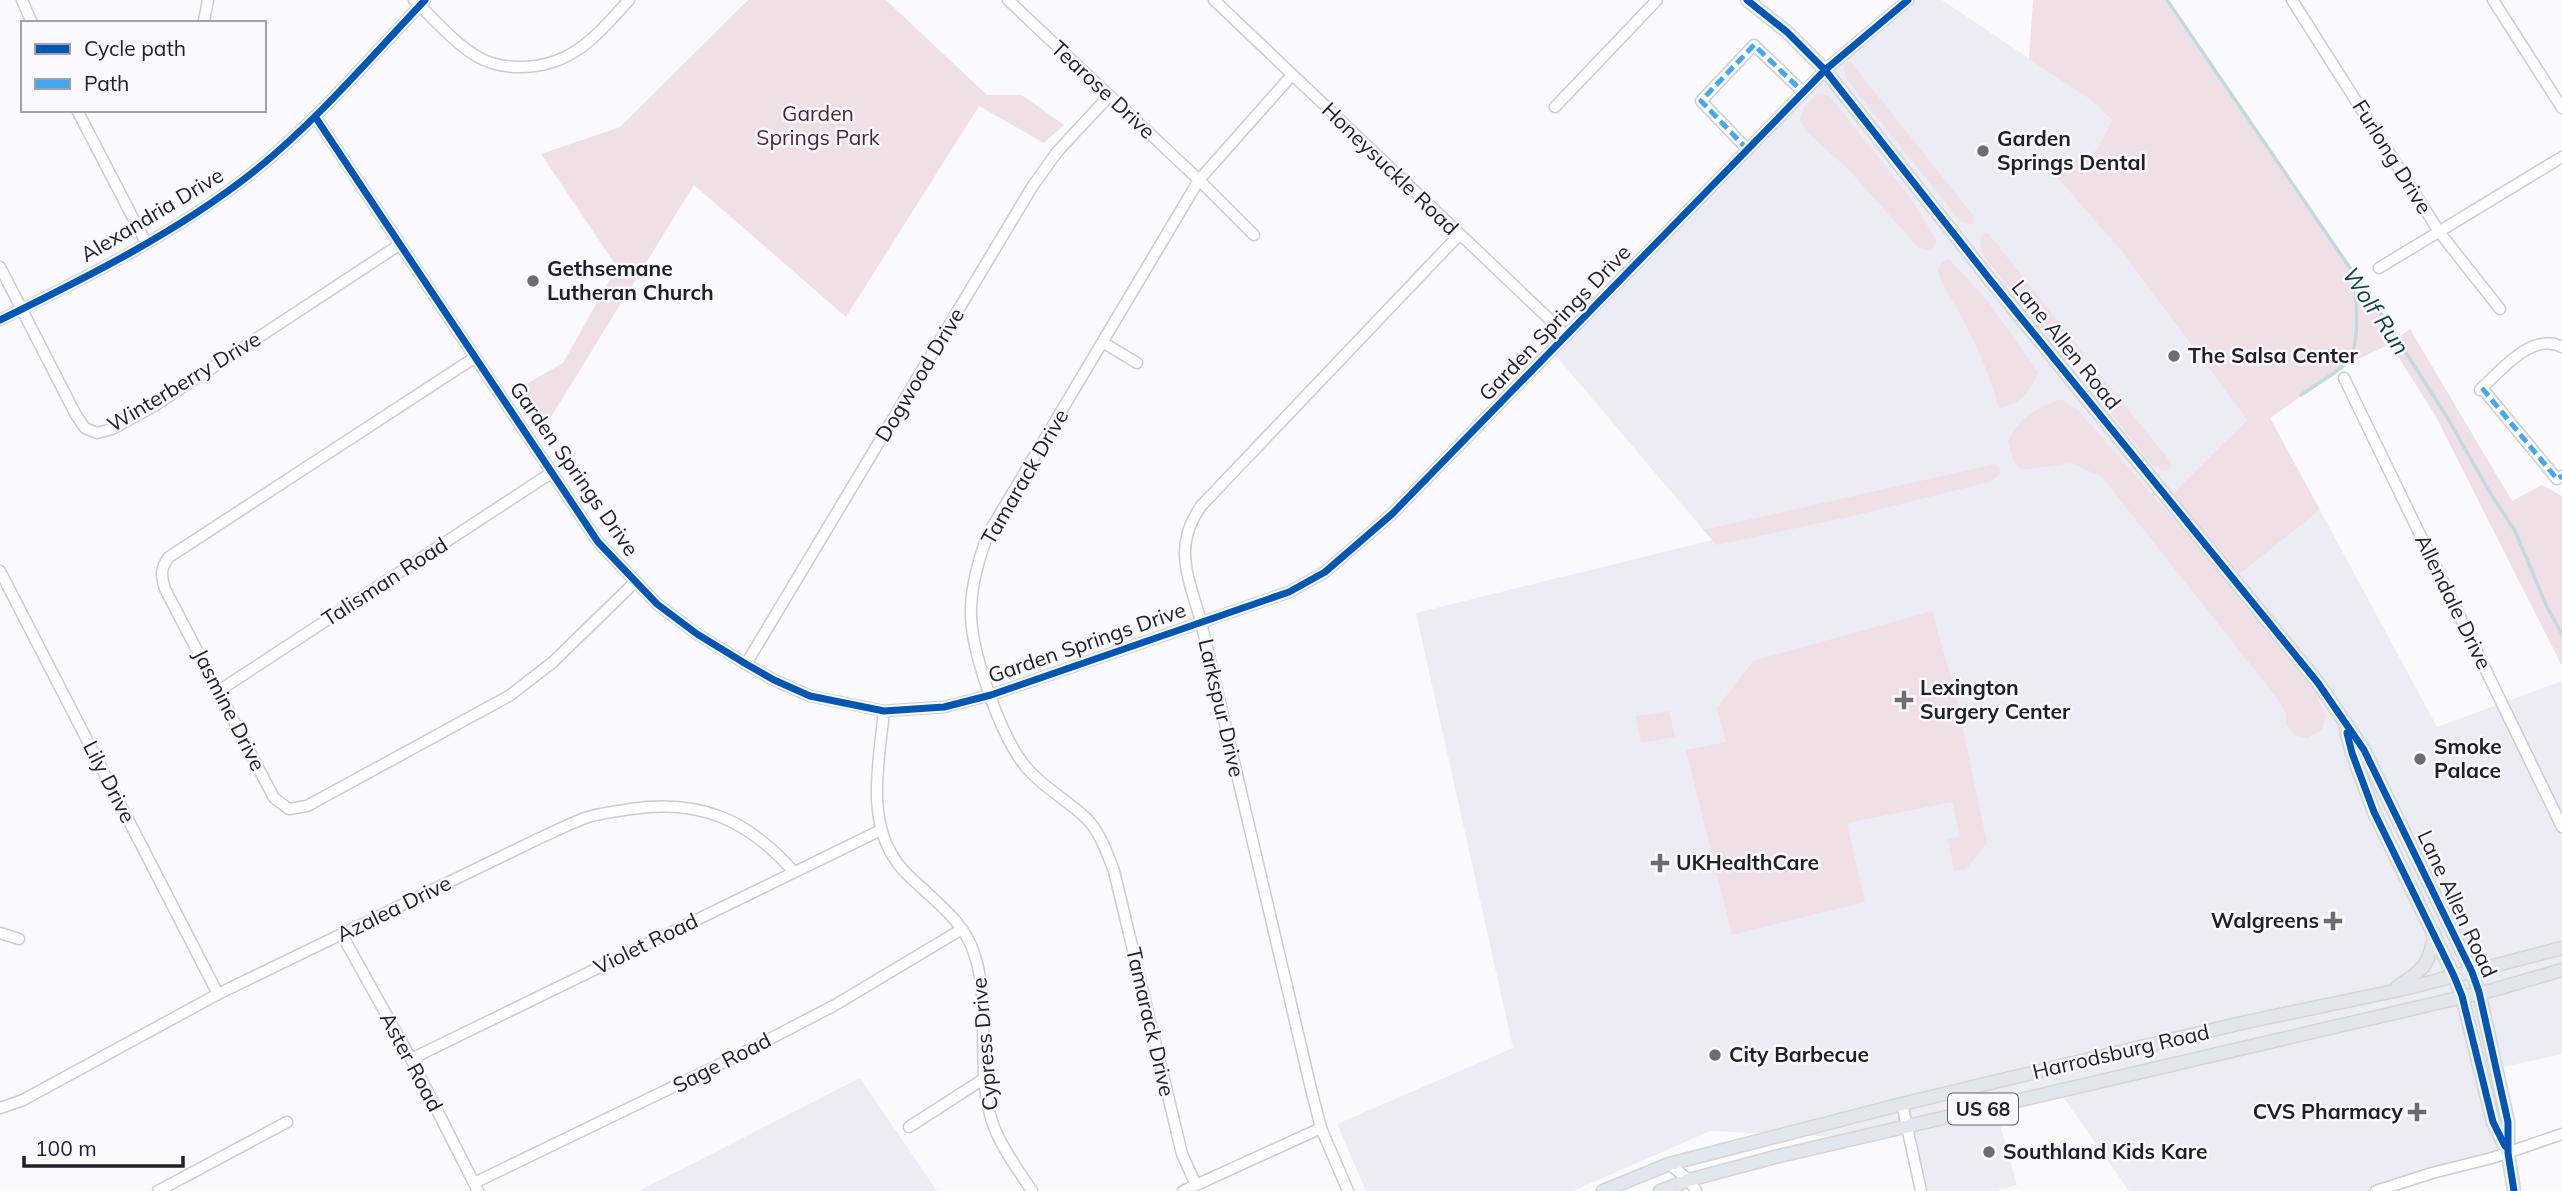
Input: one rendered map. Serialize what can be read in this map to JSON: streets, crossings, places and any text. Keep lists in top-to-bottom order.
{
  "streets": {
    "main road": ["Lane Allen Road", "Harrodsburg Road", "US 68"],
    "street": [
      "Tearose Drive",
      "Furlong Drive",
      "Honeysuckle Road",
      "Alexandria Drive",
      "Garden Springs Drive",
      "Dogwood Drive",
      "Winterberry Drive",
      "Tamarack Drive",
      "Talisman Road",
      "Allendale Drive",
      "Larkspur Drive",
      "Jasmine Drive",
      "Lily Drive",
      "Azalea Drive",
      "Violet Road",
      "Cypress Drive",
      "Aster Road",
      "Sage Road"
    ]
  },
  "crossings": [
    ["Tearose Drive", "Dogwood Drive"],
    ["Tearose Drive", "Tamarack Drive"],
    ["Honeysuckle Road", "Garden Springs Drive"],
    ["Honeysuckle Road", "Tamarack Drive"],
    ["Honeysuckle Road", "Larkspur Drive"],
    ["Alexandria Drive", "Garden Springs Drive"],
    ["Alexandria Drive", "Winterberry Drive"],
    ["Garden Springs Drive", "Lane Allen Road"],
    ["Garden Springs Drive", "Dogwood Drive"],
    ["Garden Springs Drive", "Winterberry Drive"],
    ["Garden Springs Drive", "Tamarack Drive"],
    ["Garden Springs Drive", "Talisman Road"],
    ["Garden Springs Drive", "Larkspur Drive"],
    ["Garden Springs Drive", "Jasmine Drive"],
    ["Garden Springs Drive", "Cypress Drive"],
    ["Lane Allen Road", "Harrodsburg Road"],
    ["Talisman Road", "Jasmine Drive"],
    ["Lily Drive", "Azalea Drive"],
    ["Azalea Drive", "Violet Road"],
    ["Azalea Drive", "Aster Road"],
    ["Violet Road", "Cypress Drive"],
    ["Violet Road", "Aster Road"],
    ["Cypress Drive", "Sage Road"],
    ["Aster Road", "Sage Road"]
  ],
  "water": ["Wolf Run"],
  "parks": ["Garden Springs Park"],
  "places": {
    "other": [
      "Garden Springs Dental",
      "Gethsemane Lutheran Church",
      "The Salsa Center",
      "Smoke Palace",
      "City Barbecue",
      "Southland Kids Kare"
    ],
    "health": [
      "Lexington Surgery Center",
      "UKHealthCare",
      "Walgreens",
      "CVS Pharmacy"
    ]
  },
  "legend": ["Cycle path", "Path"],
  "scale_bar": "100 m"
}
